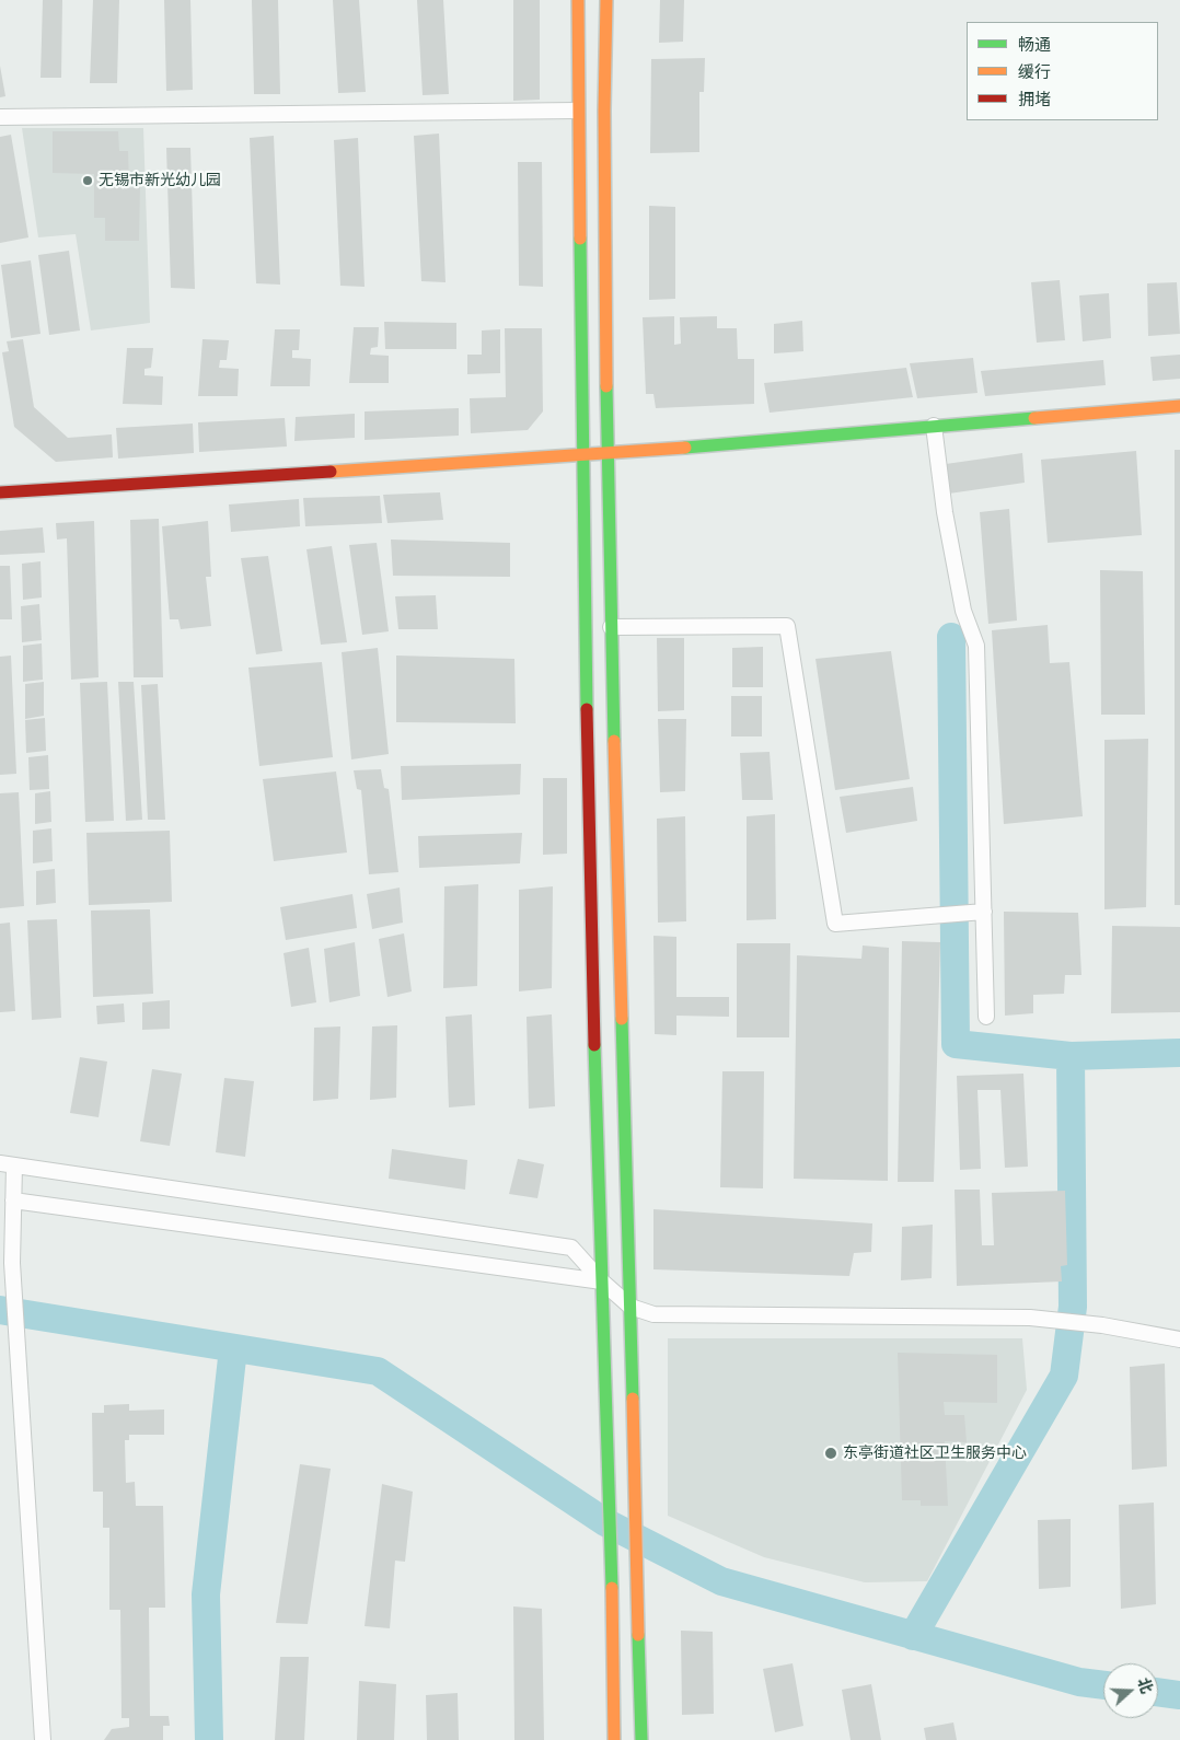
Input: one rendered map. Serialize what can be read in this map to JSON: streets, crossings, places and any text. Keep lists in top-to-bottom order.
{
  "places": ["无锡市新光幼儿园", "东亭街道社区卫生服务中心"],
  "legend": ["畅通", "缓行", "拥堵"],
  "north": "right"
}
